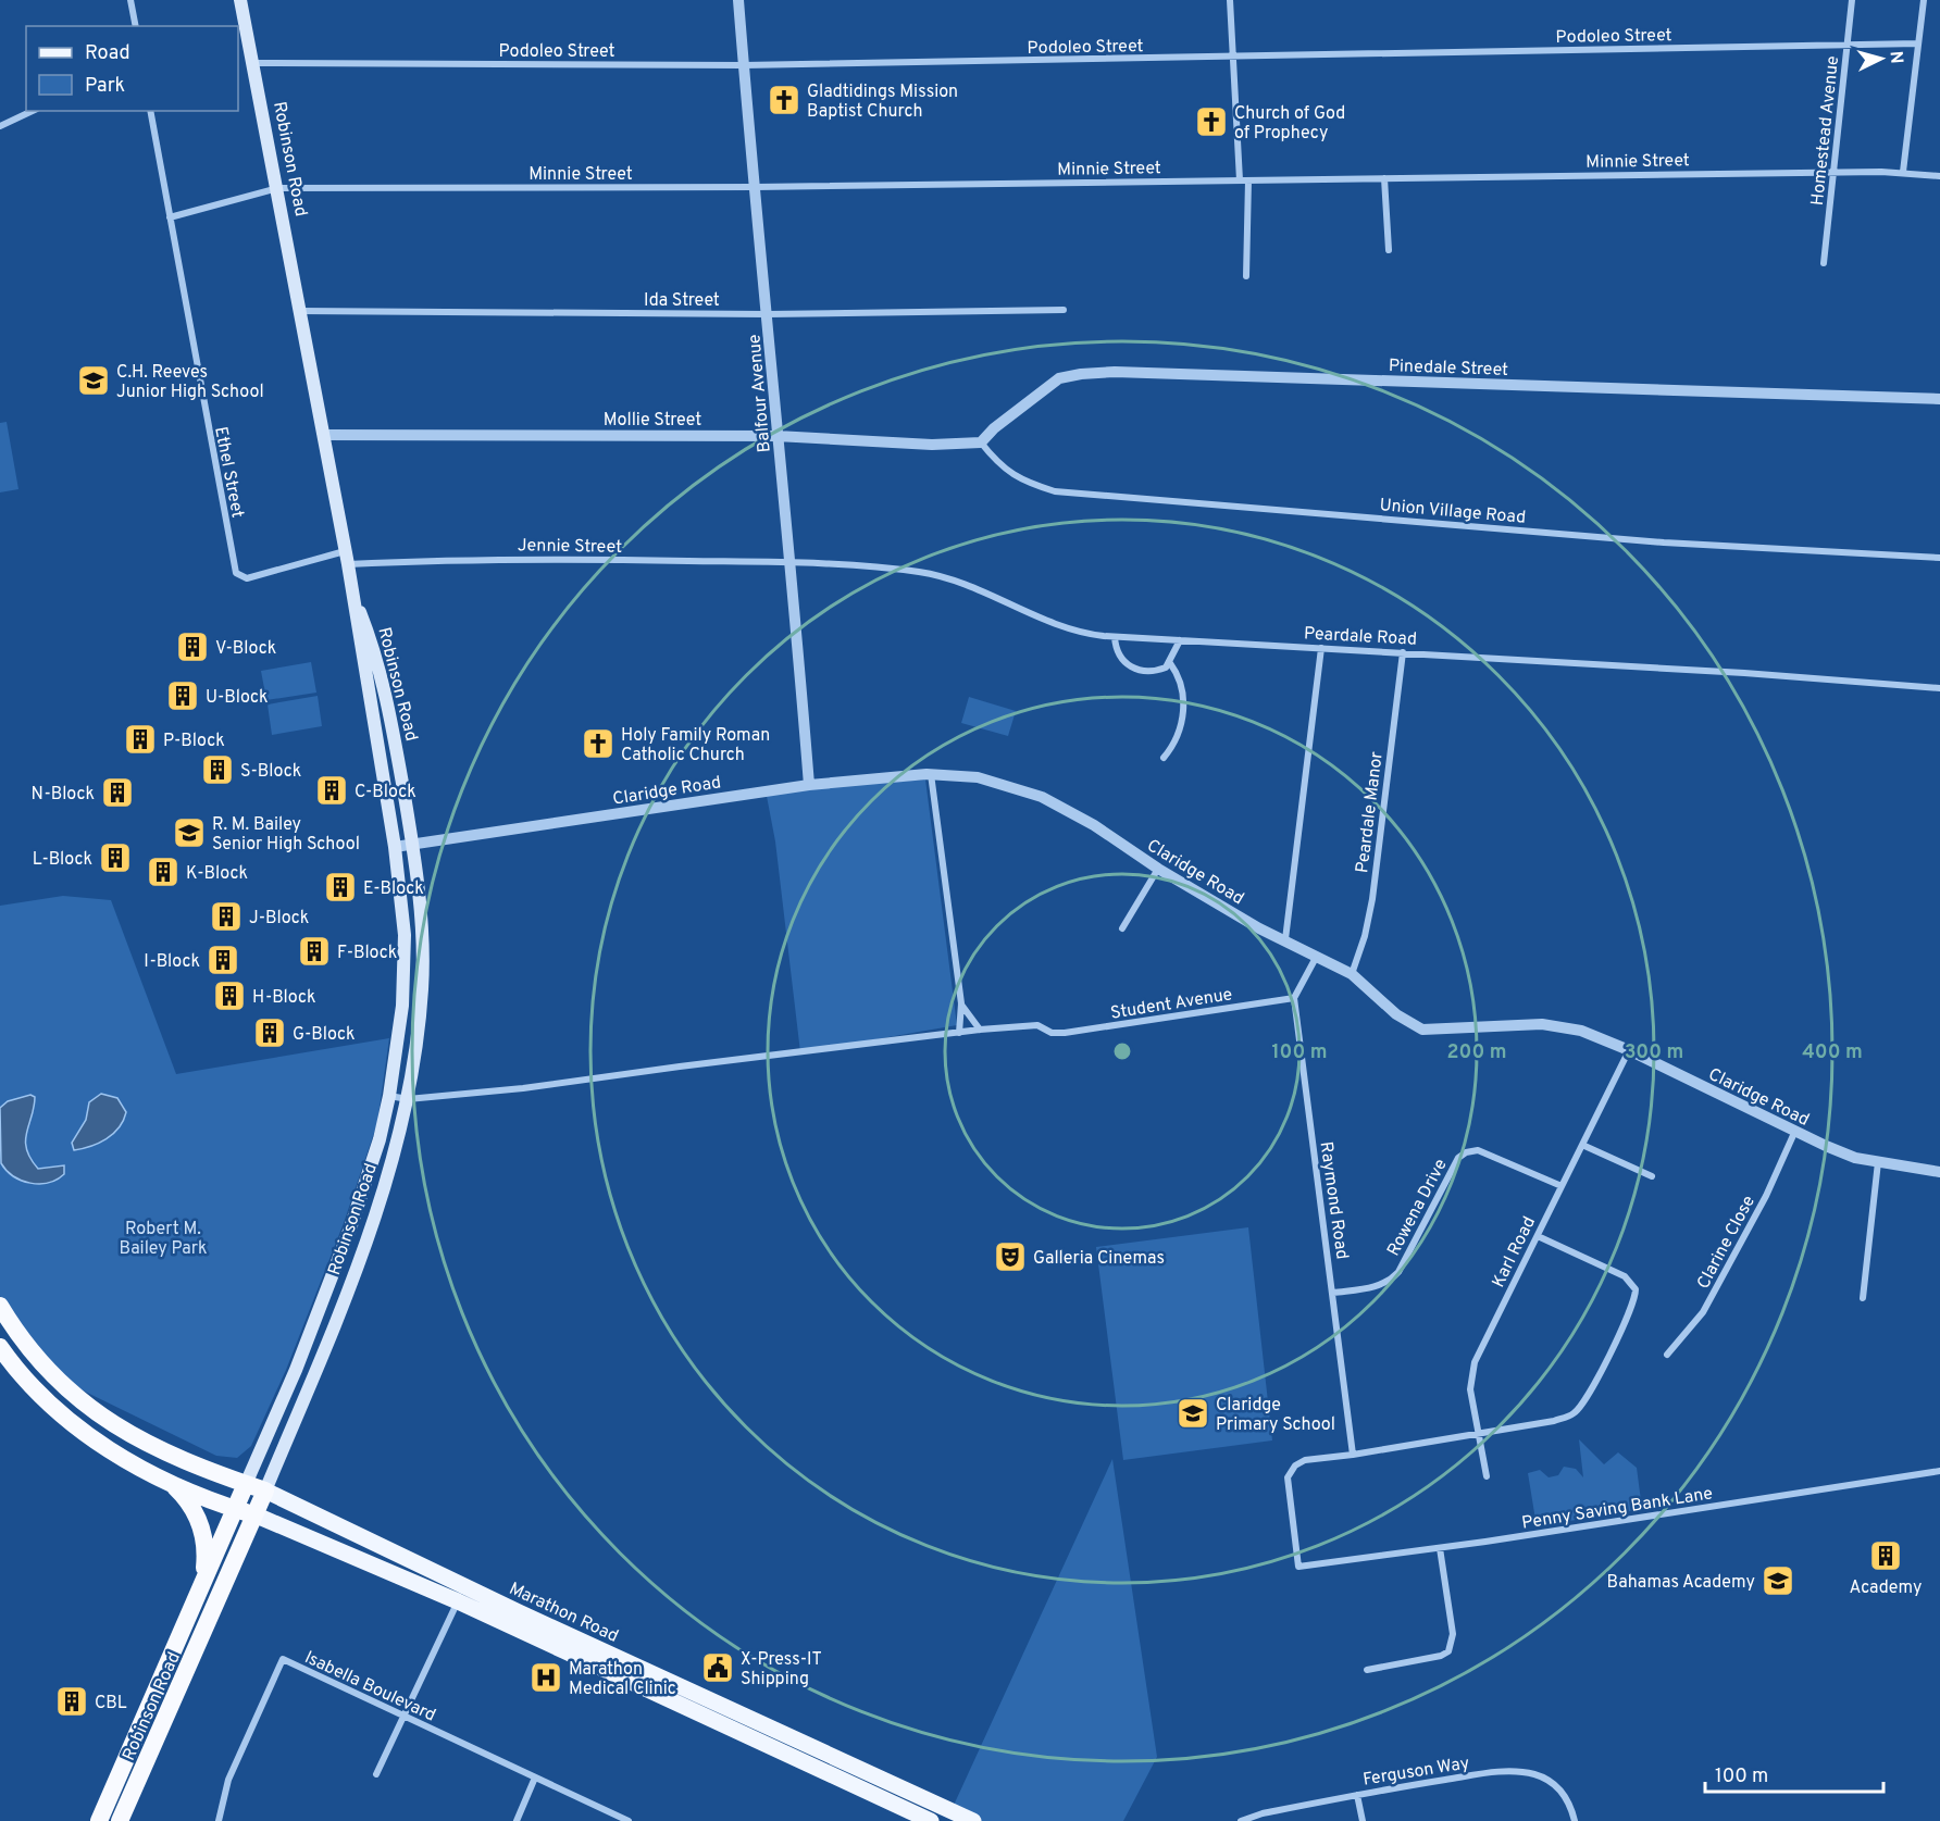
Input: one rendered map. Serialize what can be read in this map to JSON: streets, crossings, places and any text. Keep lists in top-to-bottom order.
{
  "streets": {
    "highway": ["Robinson Road", "Marathon Road"],
    "street": [
      "Podoleo Street",
      "Homestead Avenue",
      "Minnie Street",
      "Ida Street",
      "Pinedale Street",
      "Balfour Avenue",
      "Mollie Street",
      "Ethel Street",
      "Union Village Road",
      "Jennie Street",
      "Peardale Road",
      "Claridge Road",
      "Peardale Manor",
      "Student Avenue",
      "Raymond Road",
      "Rowena Drive",
      "Clarine Close",
      "Karl Road",
      "Penny Saving Bank Lane",
      "Isabella Boulevard",
      "Ferguson Way"
    ]
  },
  "crossings": [
    ["Podoleo Street", "Homestead Avenue"],
    ["Podoleo Street", "Robinson Road"],
    ["Podoleo Street", "Balfour Avenue"],
    ["Homestead Avenue", "Minnie Street"],
    ["Robinson Road", "Minnie Street"],
    ["Robinson Road", "Ida Street"],
    ["Robinson Road", "Mollie Street"],
    ["Robinson Road", "Ethel Street"],
    ["Robinson Road", "Jennie Street"],
    ["Robinson Road", "Claridge Road"],
    ["Robinson Road", "Student Avenue"],
    ["Robinson Road", "Marathon Road"],
    ["Minnie Street", "Balfour Avenue"],
    ["Minnie Street", "Ethel Street"],
    ["Ida Street", "Balfour Avenue"],
    ["Pinedale Street", "Mollie Street"],
    ["Pinedale Street", "Union Village Road"],
    ["Balfour Avenue", "Mollie Street"],
    ["Balfour Avenue", "Jennie Street"],
    ["Balfour Avenue", "Peardale Road"],
    ["Balfour Avenue", "Claridge Road"],
    ["Mollie Street", "Union Village Road"],
    ["Ethel Street", "Jennie Street"],
    ["Jennie Street", "Peardale Road"],
    ["Peardale Road", "Peardale Manor"],
    ["Claridge Road", "Peardale Manor"],
    ["Claridge Road", "Clarine Close"],
    ["Claridge Road", "Karl Road"],
    ["Student Avenue", "Raymond Road"],
    ["Raymond Road", "Rowena Drive"],
    ["Raymond Road", "Penny Saving Bank Lane"],
    ["Rowena Drive", "Karl Road"]
  ],
  "parks": ["Robert M. Bailey Park"],
  "places": {
    "church": ["Gladtidings Mission Baptist Church", "Church of God of Prophecy", "Holy Family Roman Catholic Church"],
    "school or university": [
      "C.H. Reeves Junior High School",
      "R. M. Bailey Senior High School",
      "Claridge Primary School",
      "Bahamas Academy"
    ],
    "building": [
      "V-Block",
      "U-Block",
      "P-Block",
      "S-Block",
      "C-Block",
      "N-Block",
      "L-Block",
      "K-Block",
      "E-Block",
      "J-Block",
      "F-Block",
      "I-Block",
      "H-Block",
      "G-Block",
      "Academy",
      "CBL"
    ],
    "theatre": ["Galleria Cinemas"],
    "public building": ["X-Press-IT Shipping"],
    "hospital": ["Marathon Medical Clinic"]
  },
  "legend": ["Road", "Park"],
  "scale_bar": "100 m",
  "north": "right",
  "rings": [
    "100 m",
    "200 m",
    "300 m",
    "400 m"
  ]
}
